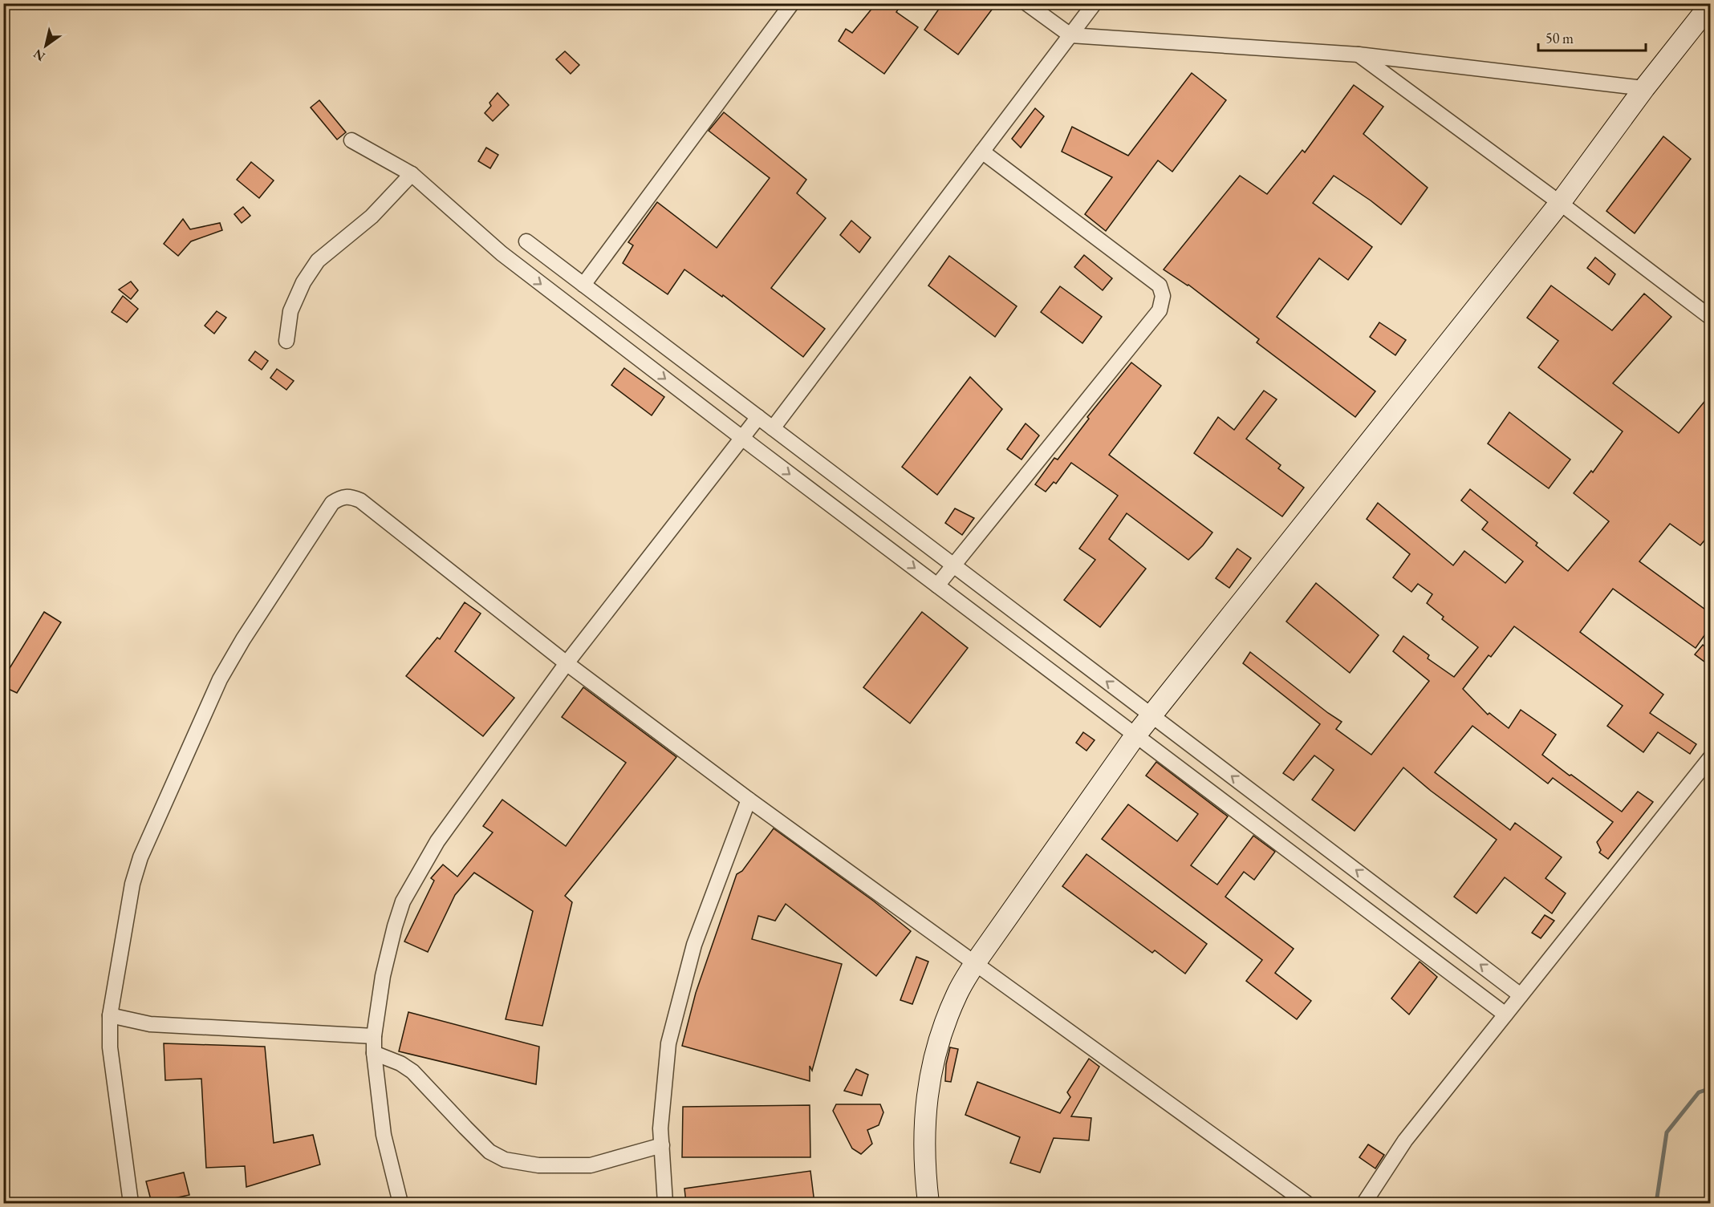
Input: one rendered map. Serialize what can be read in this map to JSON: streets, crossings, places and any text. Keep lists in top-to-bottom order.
{
  "scale_bar": "50 m",
  "north": "bottom left"
}
